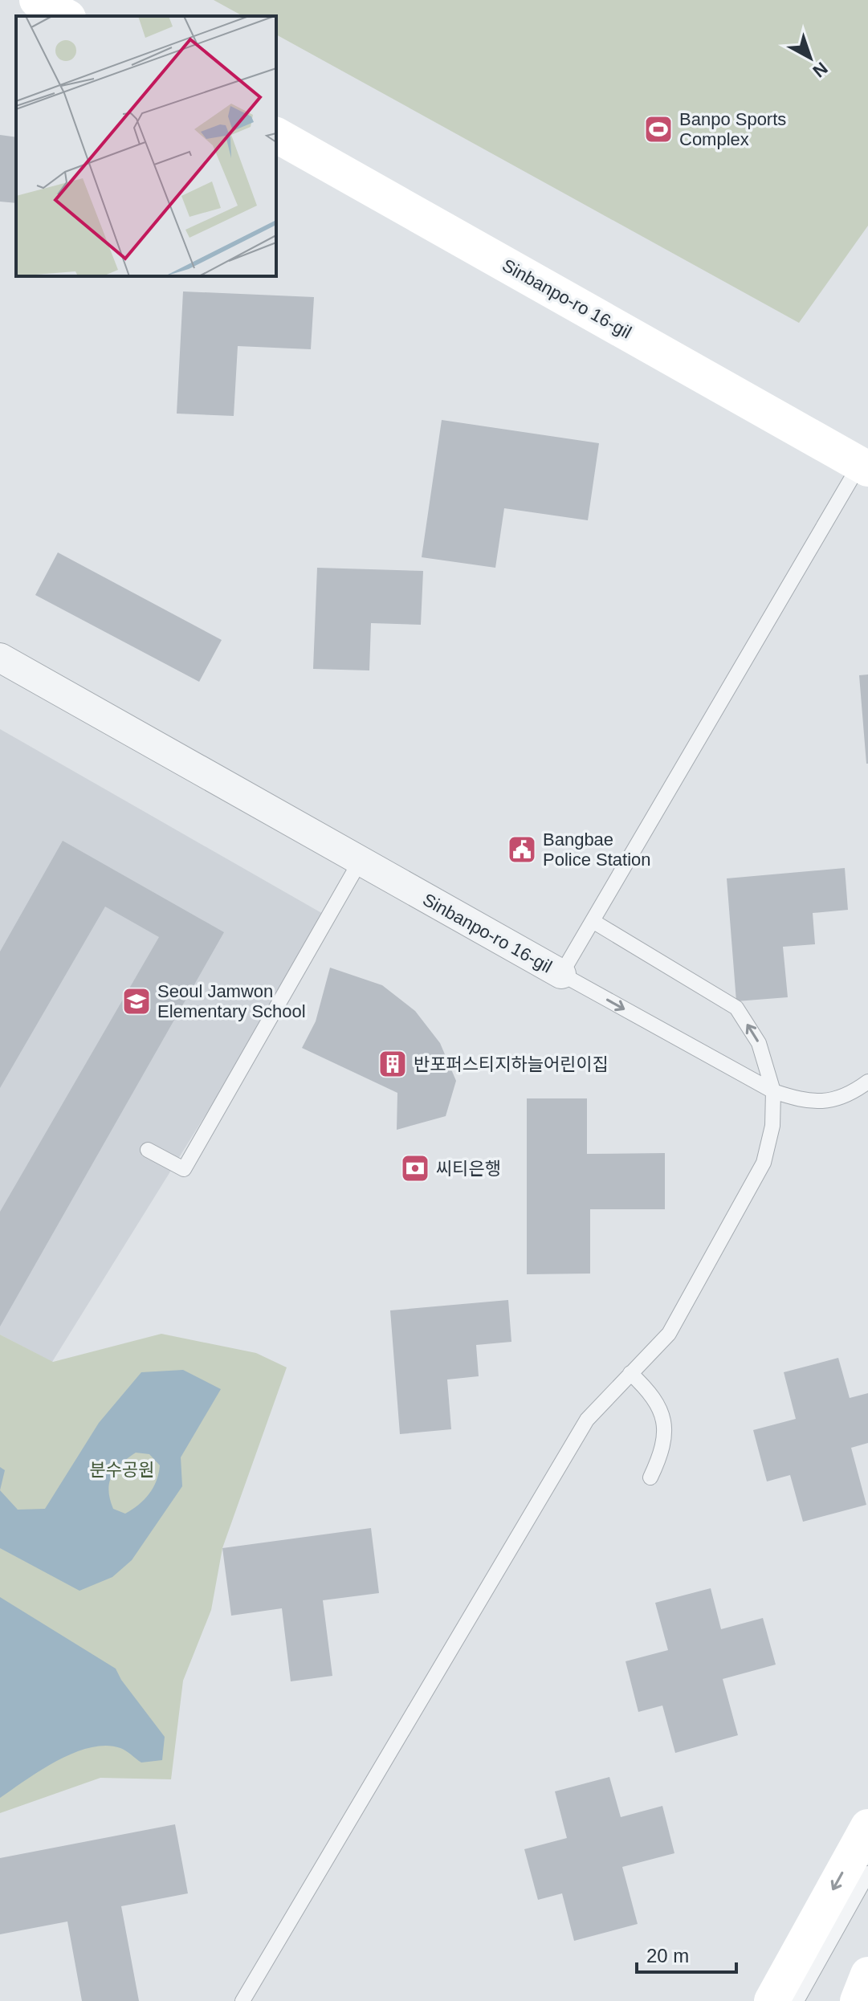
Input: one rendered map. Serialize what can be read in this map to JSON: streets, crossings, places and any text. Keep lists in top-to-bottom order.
{
  "streets": {
    "street": ["Sinbanpo-ro 16-gil"]
  },
  "parks": ["분수공원"],
  "places": {
    "sports": ["Banpo Sports Complex"],
    "public building": ["Bangbae Police Station"],
    "school or university": ["Seoul Jamwon Elementary School"],
    "building": ["반포퍼스티지하늘어린이집"],
    "bank": ["씨티은행"]
  },
  "scale_bar": "20 m",
  "north": "bottom right"
}
